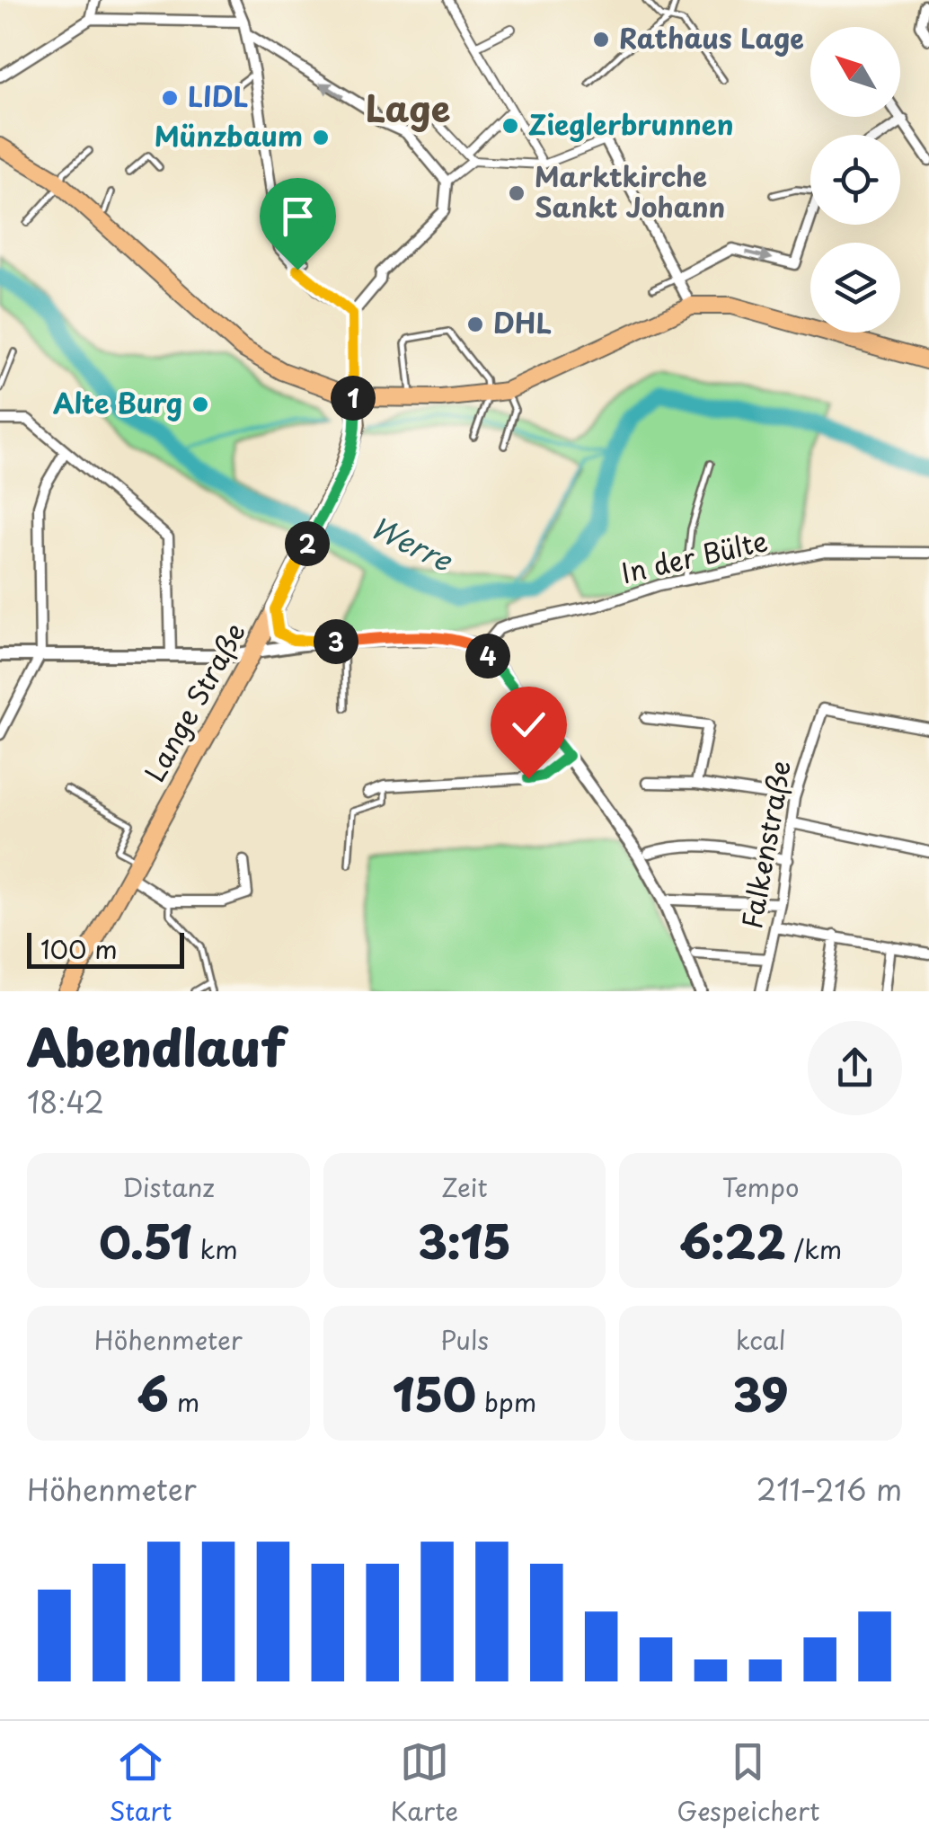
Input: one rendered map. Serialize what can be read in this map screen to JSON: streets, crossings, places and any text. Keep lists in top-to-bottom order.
{
  "streets": {
    "main road": ["Lange Straße"],
    "street": ["In der Bülte", "Falkenstraße"]
  },
  "districts": ["Lage"],
  "water": ["Werre"],
  "places": [
    "Rathaus Lage",
    "LIDL",
    "Zieglerbrunnen",
    "Münzbaum",
    "Marktkirche Sankt Johann",
    "DHL",
    "Alte Burg"
  ],
  "scale_bar": "100 m",
  "north": "top left",
  "page": {
    "pins": [
      "1",
      "2",
      "3",
      "4"
    ],
    "scale": "100 m",
    "heading": ["Abendlauf", "18:42"],
    "stats": [
      ["Distanz", "0.51 km"],
      ["Zeit", "3:15"],
      ["Tempo", "6:22 /km"],
      ["Höhenmeter", "6 m"],
      ["Puls", "150 bpm"],
      ["kcal", "39"]
    ],
    "chart": ["Höhenmeter", "211–216 m"],
    "tabs": ["Start", "Karte", "Gespeichert"]
  }
}
